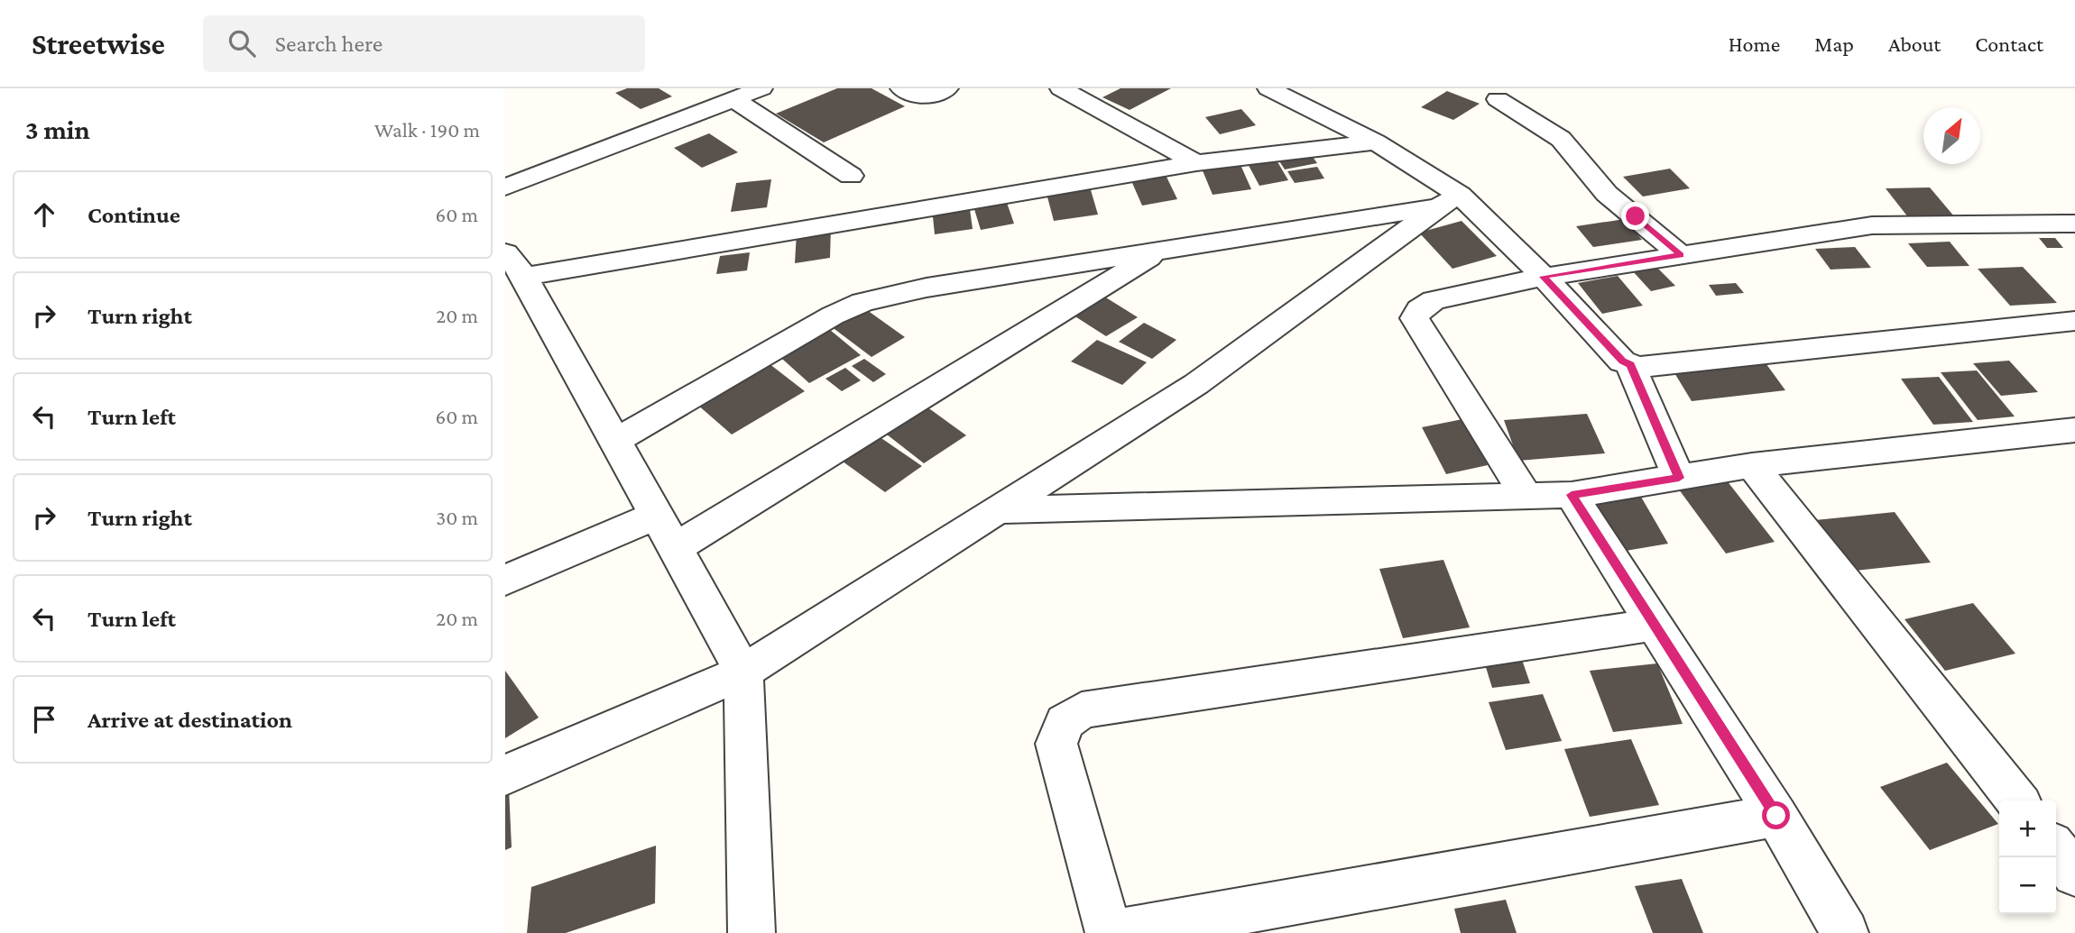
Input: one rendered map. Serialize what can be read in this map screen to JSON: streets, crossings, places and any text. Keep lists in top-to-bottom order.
{
  "north": "top right",
  "page": {
    "header": "Streetwise",
    "search": "Search here",
    "nav": [
      "Home",
      "Map",
      "About",
      "Contact"
    ],
    "heading": ["3 min", "Walk · 190 m"],
    "list": [
      ["Continue", "60 m"],
      ["Turn right", "20 m"],
      ["Turn left", "60 m"],
      ["Turn right", "30 m"],
      ["Turn left", "20 m"],
      "Arrive at destination"
    ],
    "map_buttons": ["+", "−"]
  }
}
